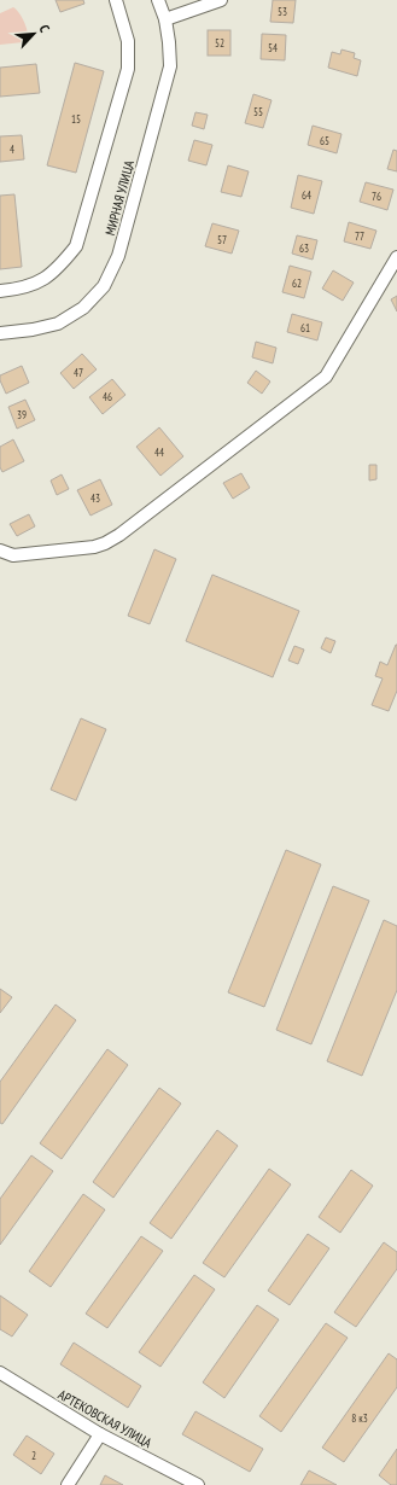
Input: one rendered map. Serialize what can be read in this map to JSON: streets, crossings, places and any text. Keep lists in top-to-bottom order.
{
  "streets": {
    "street": ["МИРНАЯ УЛИЦА", "АРТЕКОВСКАЯ УЛИЦА"]
  },
  "house_numbers": [
    "53",
    "52",
    "54",
    "55",
    "15",
    "65",
    "4",
    "64",
    "76",
    "77",
    "57",
    "63",
    "62",
    "61",
    "47",
    "46",
    "39",
    "44",
    "43",
    "8 к3",
    "2"
  ],
  "north": "top right"
}
